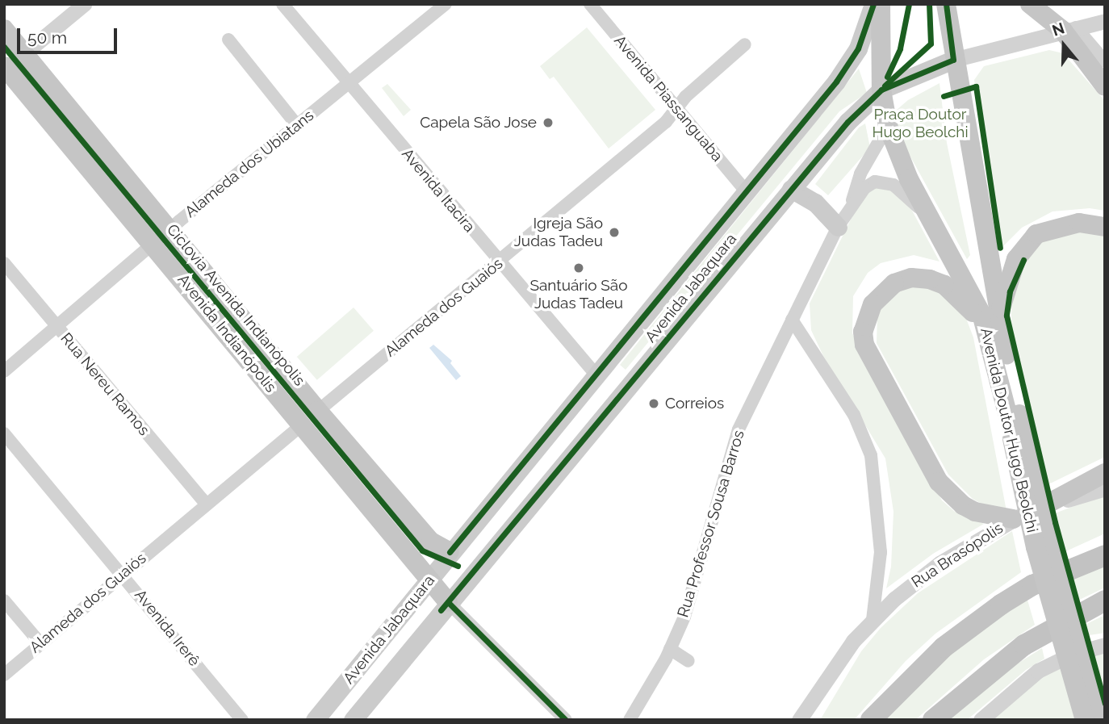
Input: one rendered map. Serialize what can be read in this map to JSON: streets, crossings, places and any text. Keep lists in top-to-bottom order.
{
  "streets": {
    "main road": ["Avenida Jabaquara", "Avenida Indianópolis", "Avenida Doutor Hugo Beolchi"],
    "street": [
      "Avenida Piassanguaba",
      "Alameda dos Ubiatans",
      "Avenida Itacira",
      "Alameda dos Guaiós",
      "Rua Nereu Ramos",
      "Rua Professor Sousa Barros",
      "Rua Brasópolis",
      "Avenida Irerê"
    ],
    "cycle path": ["Ciclovia Avenida Indianópolis"]
  },
  "crossings": [
    ["Avenida Piassanguaba", "Avenida Jabaquara"],
    ["Avenida Piassanguaba", "Alameda dos Guaiós"],
    ["Alameda dos Ubiatans", "Avenida Itacira"],
    ["Alameda dos Ubiatans", "Avenida Indianópolis"],
    ["Alameda dos Ubiatans", "Rua Nereu Ramos"],
    ["Avenida Itacira", "Avenida Jabaquara"],
    ["Avenida Itacira", "Alameda dos Guaiós"],
    ["Avenida Jabaquara", "Avenida Indianópolis"],
    ["Avenida Jabaquara", "Avenida Doutor Hugo Beolchi"],
    ["Alameda dos Guaiós", "Avenida Indianópolis"],
    ["Alameda dos Guaiós", "Rua Nereu Ramos"],
    ["Alameda dos Guaiós", "Avenida Irerê"],
    ["Avenida Doutor Hugo Beolchi", "Rua Professor Sousa Barros"]
  ],
  "parks": ["Praça Doutor Hugo Beolchi"],
  "places": [
    "Capela São Jose",
    "Igreja São Judas Tadeu",
    "Santuário São Judas Tadeu",
    "Correios"
  ],
  "scale_bar": "50 m",
  "north": "top"
}
